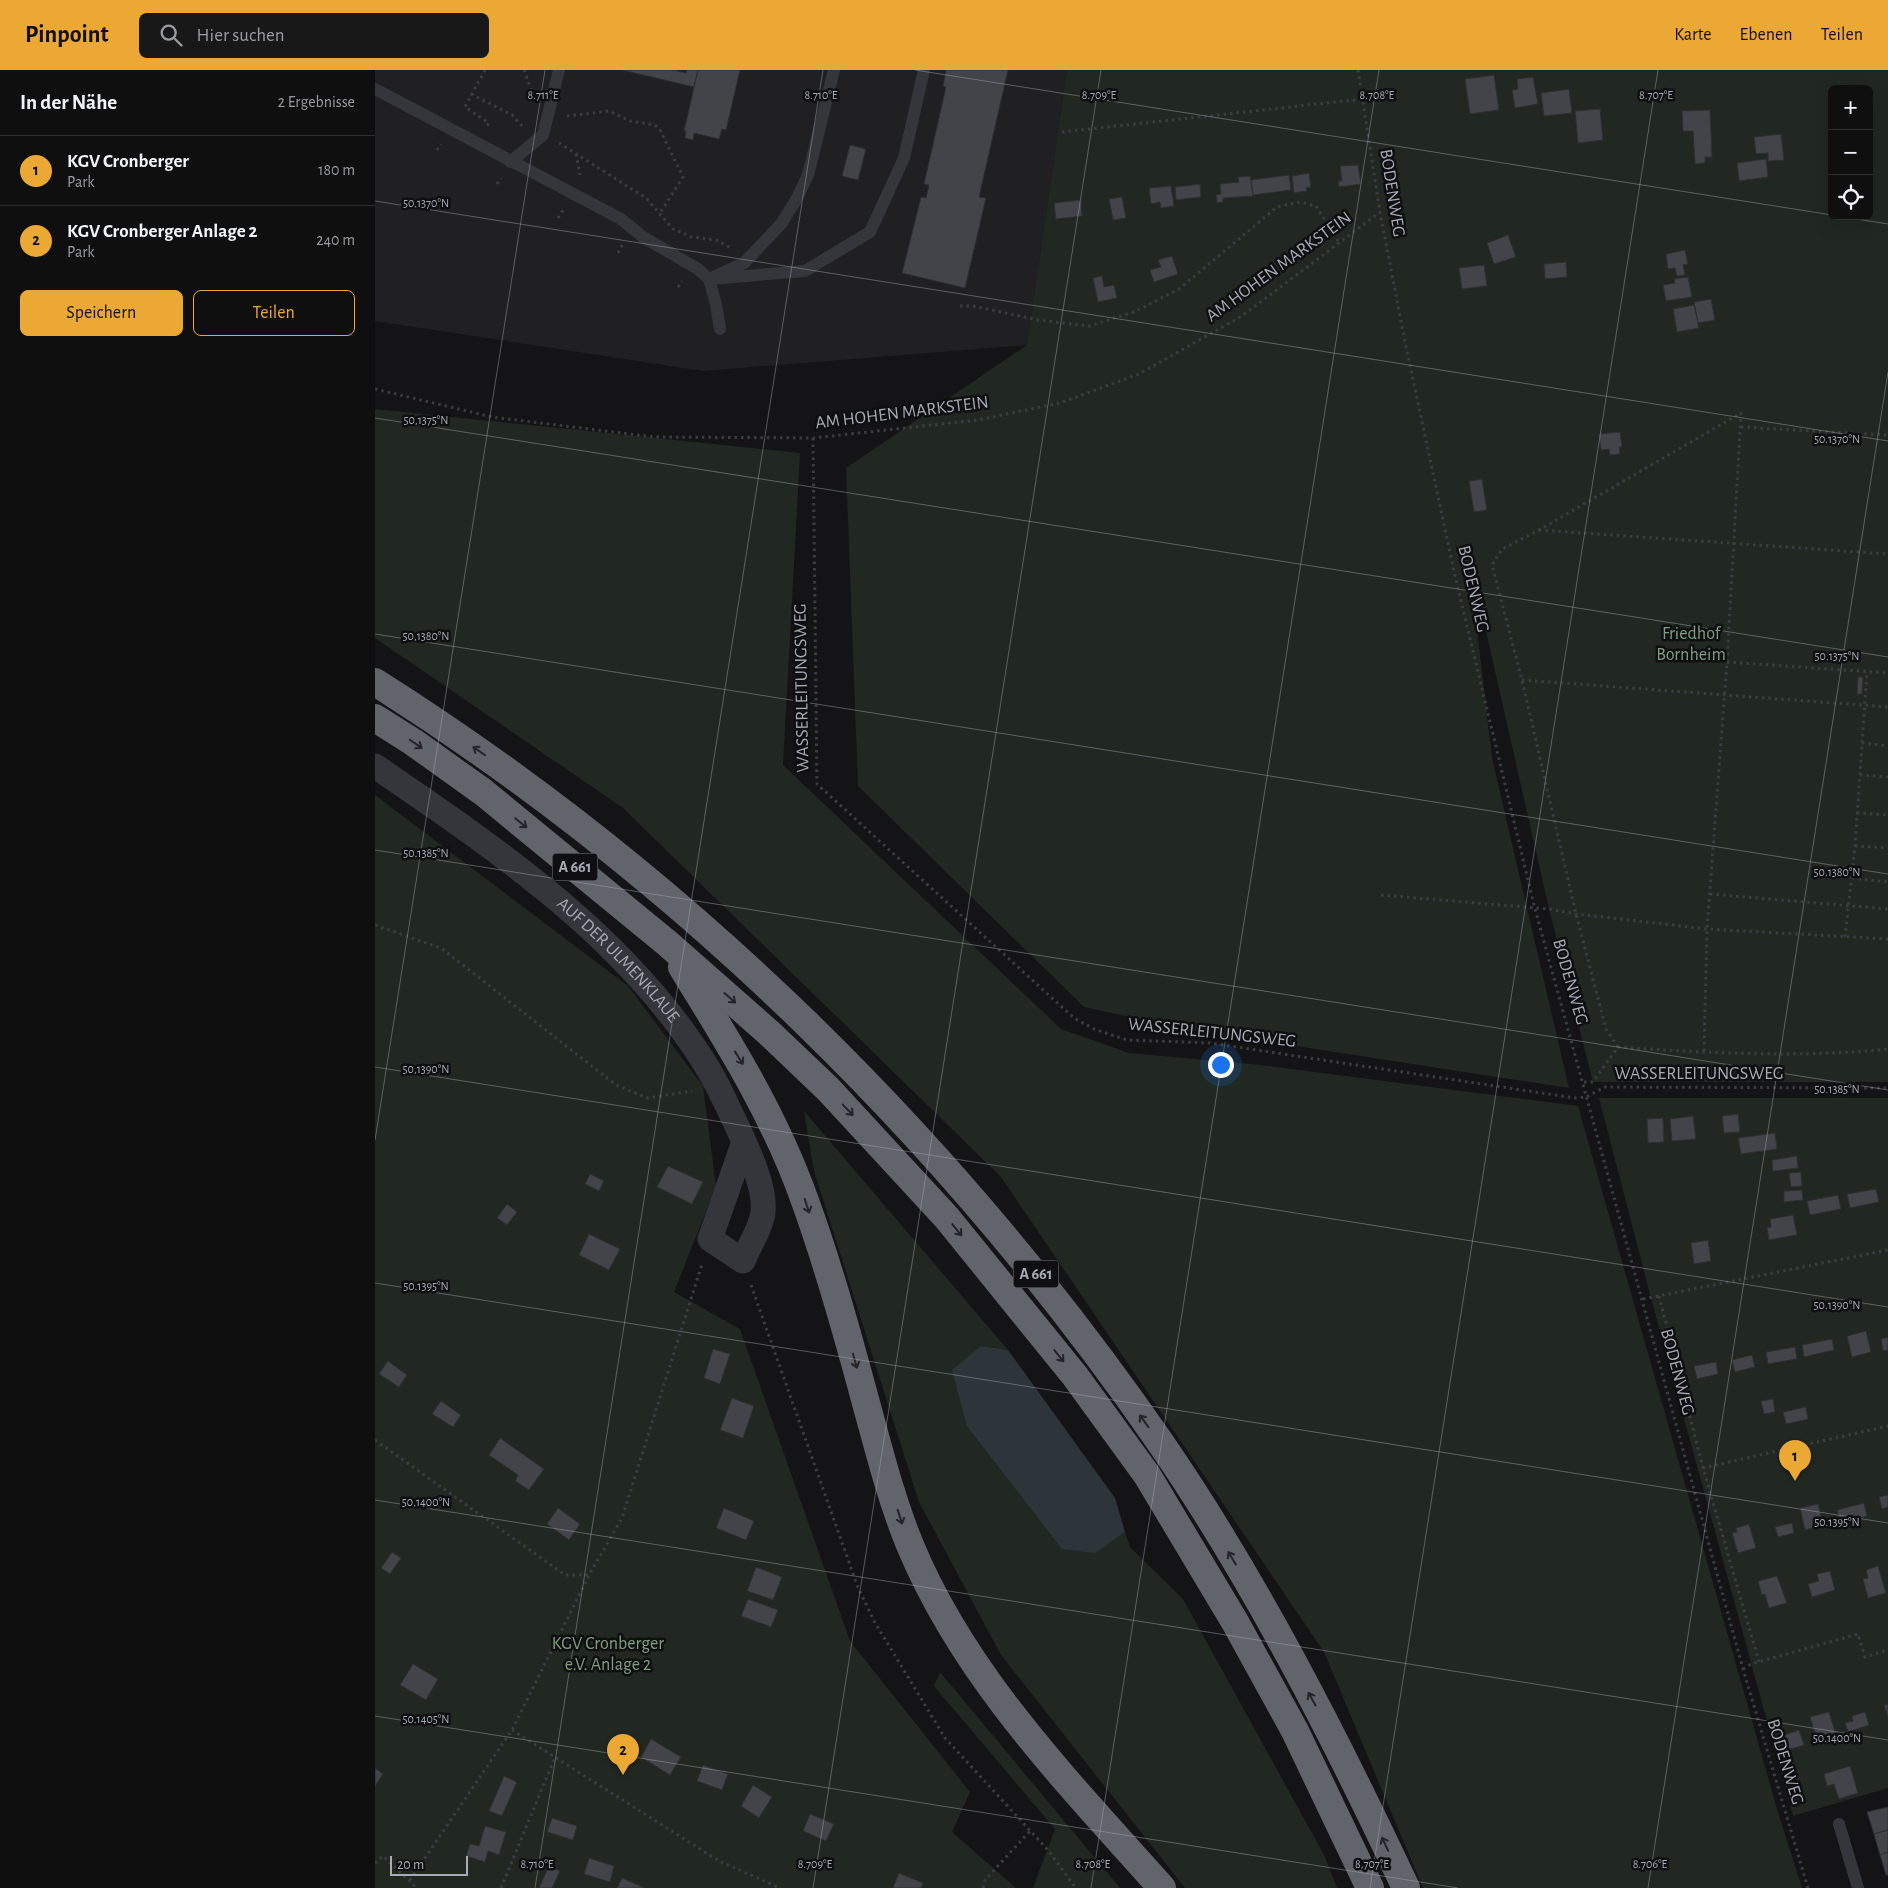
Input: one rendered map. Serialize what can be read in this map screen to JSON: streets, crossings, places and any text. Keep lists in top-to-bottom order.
{
  "streets": {
    "highway": ["A 661"],
    "street": ["AUF DER ULMENKLAUE"],
    "path": ["BODENWEG", "AM HOHEN MARKSTEIN", "WASSERLEITUNGSWEG"]
  },
  "crossings": [
    ["BODENWEG", "AM HOHEN MARKSTEIN"],
    ["BODENWEG", "WASSERLEITUNGSWEG"],
    ["AM HOHEN MARKSTEIN", "WASSERLEITUNGSWEG"]
  ],
  "parks": ["Friedhof Bornheim", "KGV Cronberger e.V. Anlage 2"],
  "scale_bar": "20 m",
  "page": {
    "header": "Pinpoint",
    "search": "Hier suchen",
    "nav": ["Karte", "Ebenen", "Teilen"],
    "heading": ["In der Nähe", "2 Ergebnisse"],
    "map_buttons": ["+", "−"],
    "list": [
      {
        "mark": "1",
        "name": "KGV Cronberger",
        "note": "Park",
        "value": "180 m"
      },
      {
        "mark": "2",
        "name": "KGV Cronberger Anlage 2",
        "note": "Park",
        "value": "240 m"
      }
    ],
    "buttons": ["Speichern", "Teilen"],
    "pins": ["1", "2"],
    "scale": "20 m"
  },
  "coordinates": [
    "8.710°E",
    "8.709°E",
    "8.708°E",
    "8.707°E",
    "8.711°E",
    "50.1370°N",
    "50.1375°N",
    "50.1380°N",
    "50.1385°N",
    "50.1390°N",
    "50.1395°N",
    "50.1400°N",
    "50.1405°N",
    "8.706°E"
  ]
}
